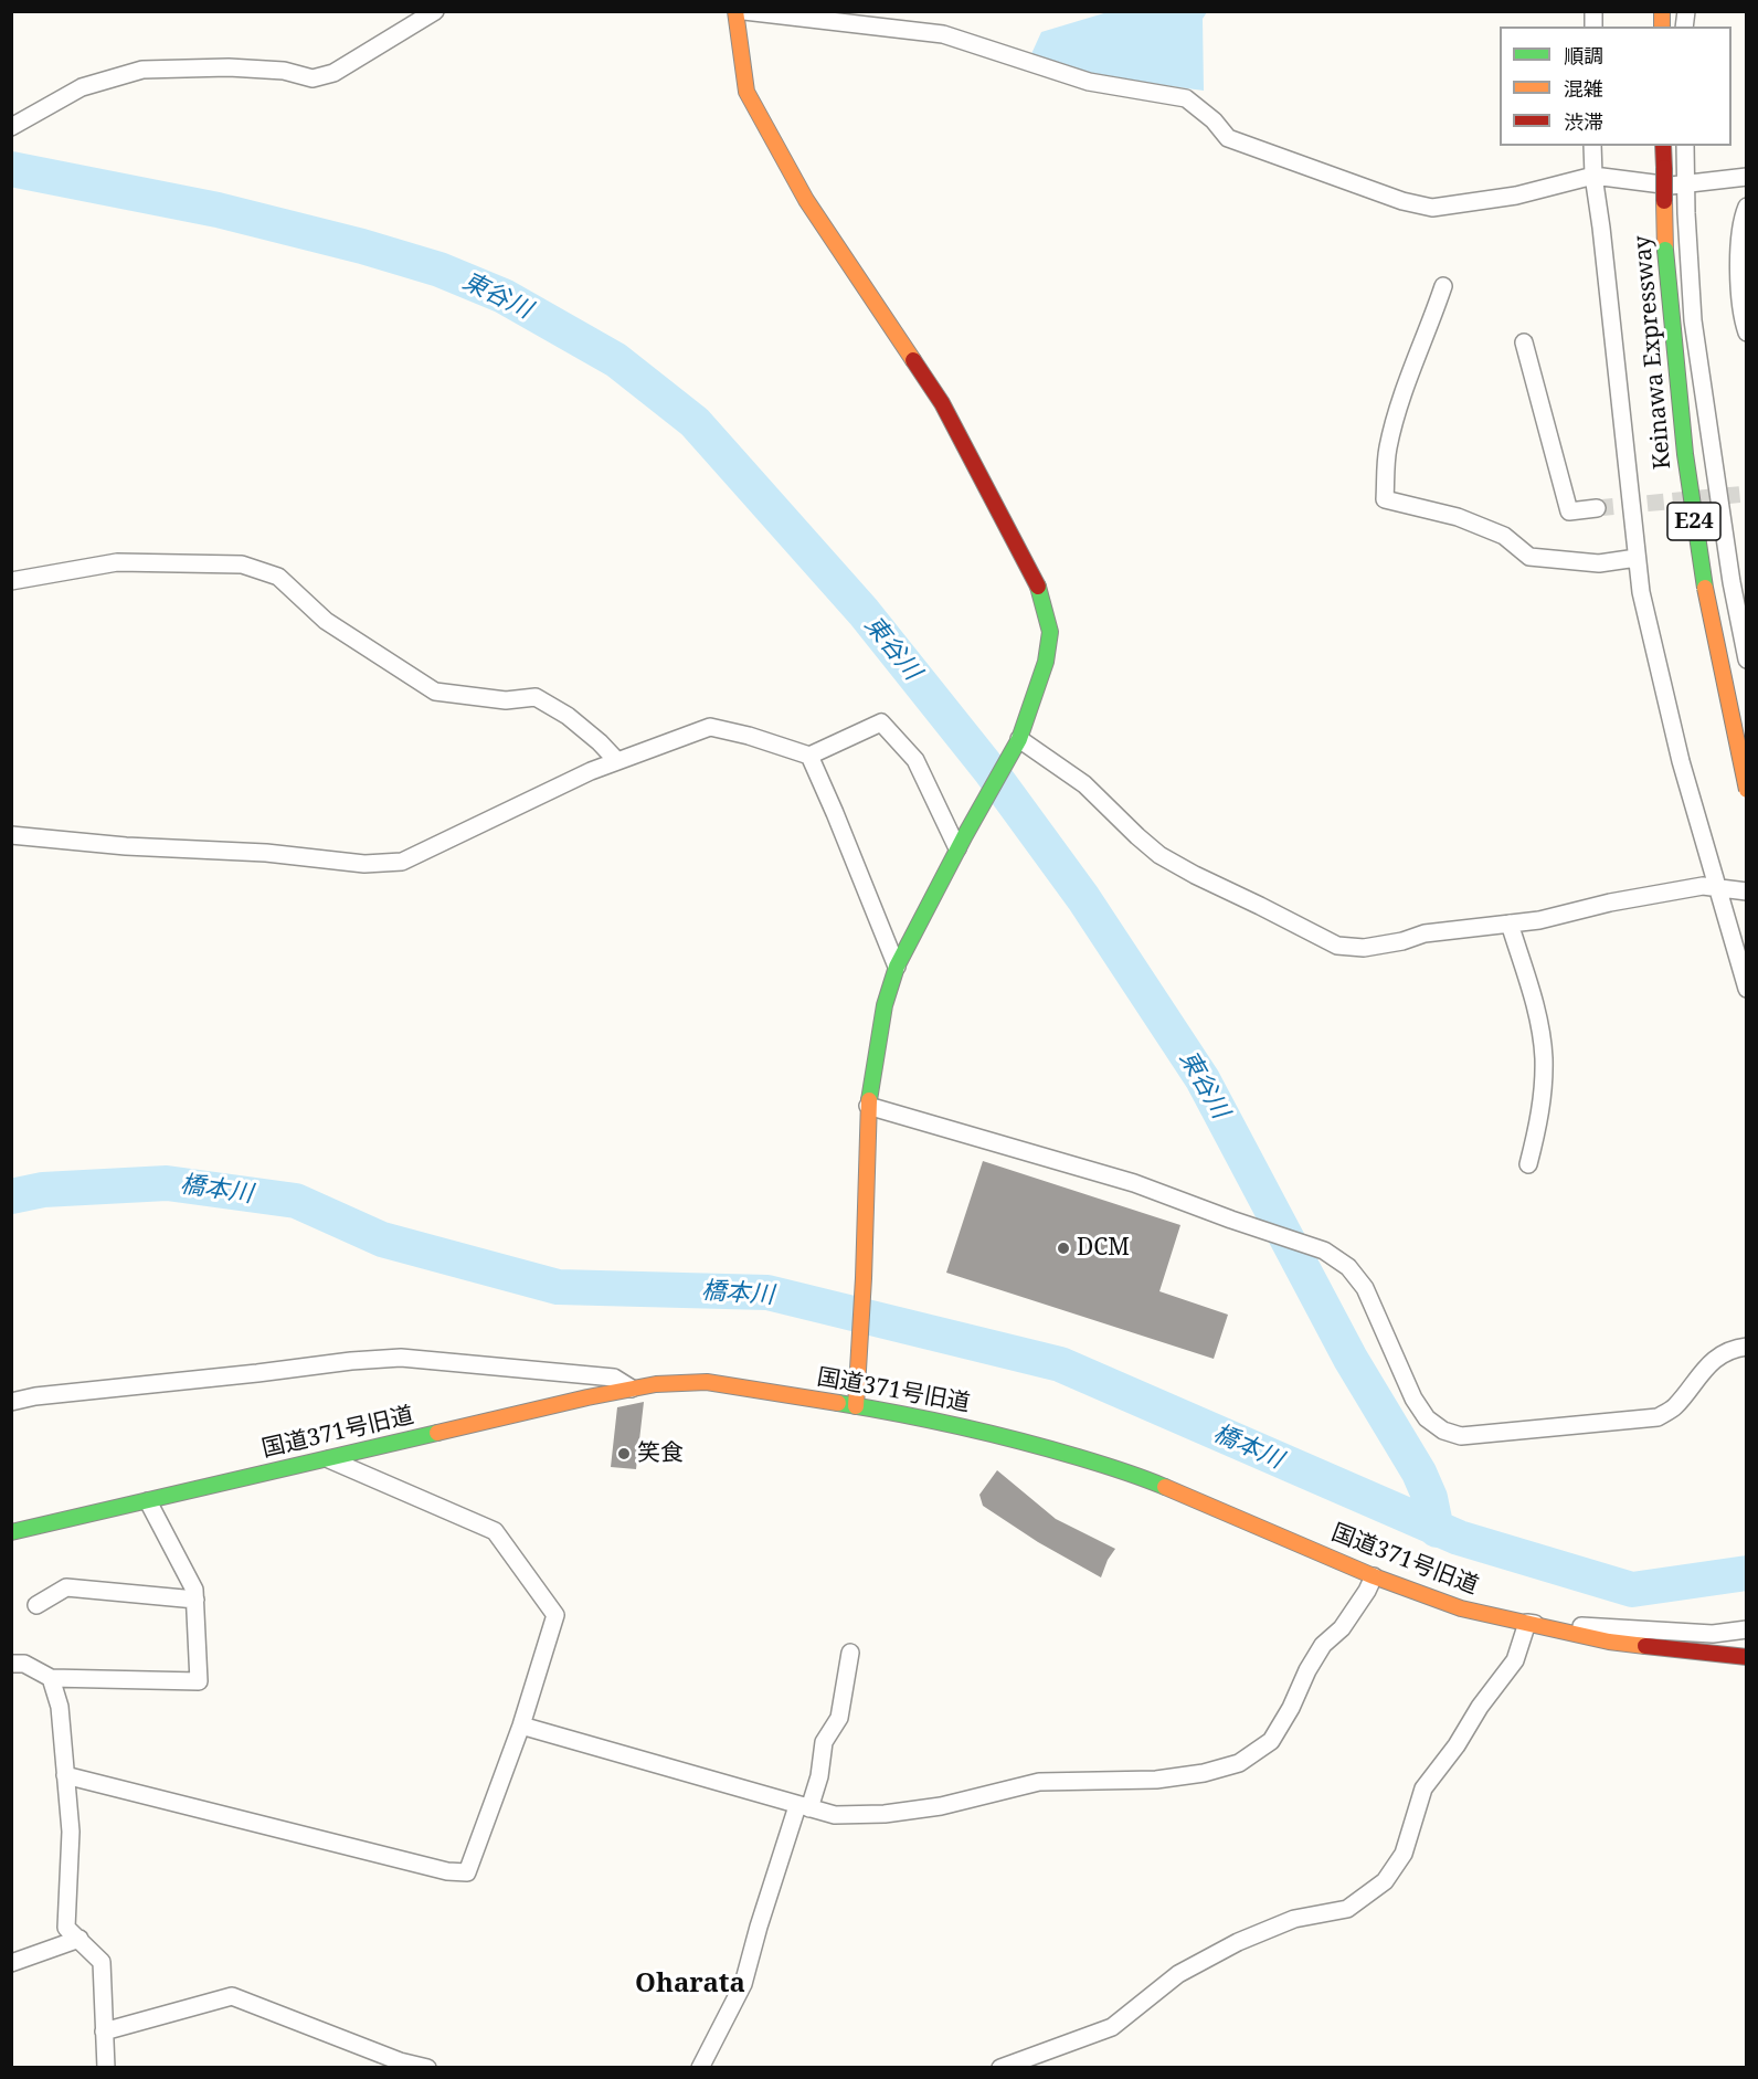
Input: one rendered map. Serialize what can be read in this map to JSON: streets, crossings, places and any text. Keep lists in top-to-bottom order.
{
  "streets": {
    "main road": ["Keinawa Expressway", "E24", "国道371号旧道"]
  },
  "districts": ["Oharata"],
  "water": ["東谷川", "橋本川"],
  "places": ["DCM", "笑食"],
  "legend": ["順調", "混雑", "渋滞"]
}
